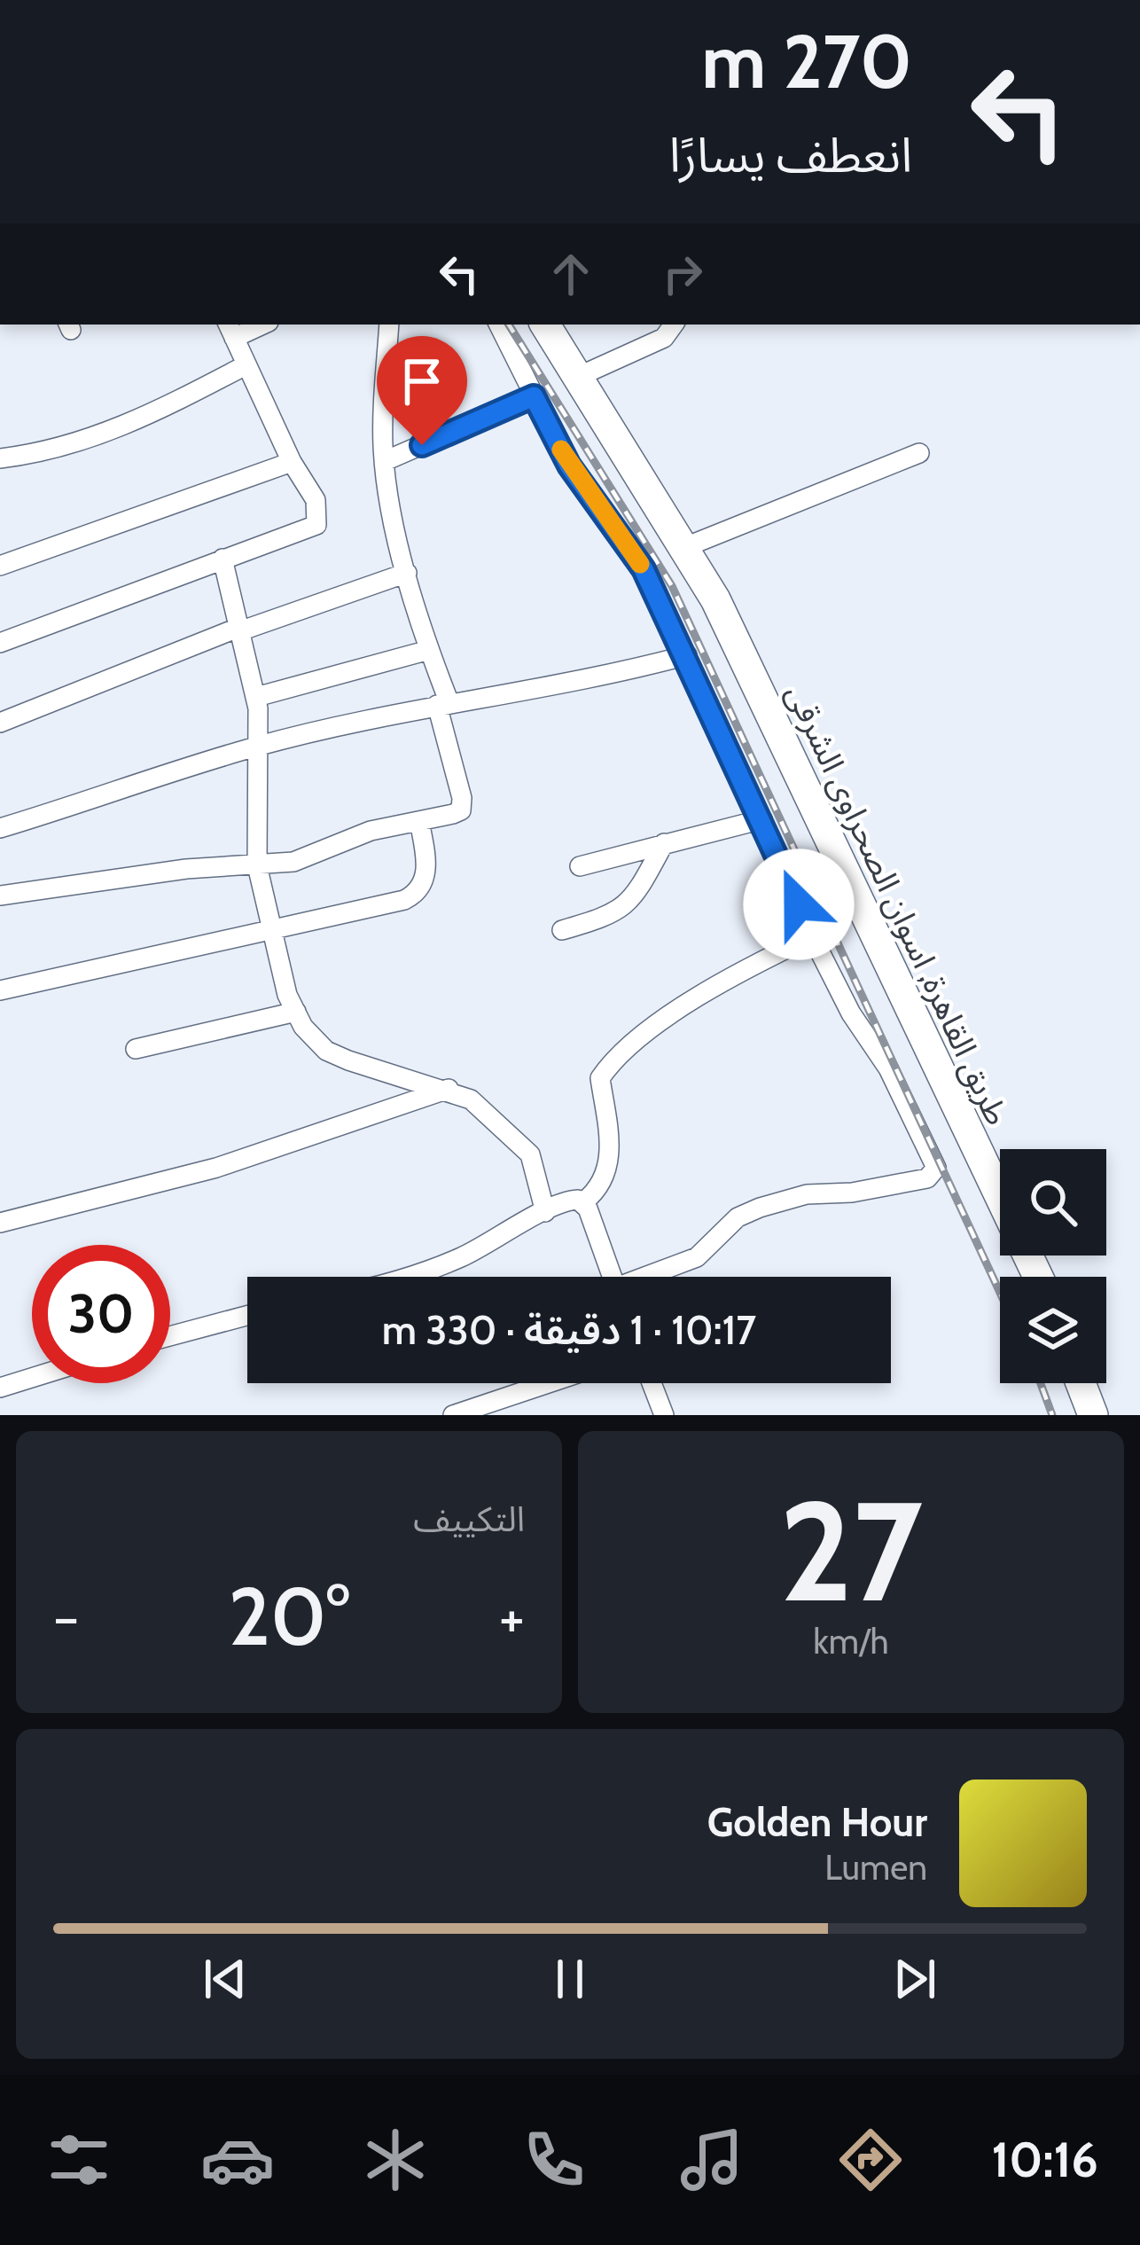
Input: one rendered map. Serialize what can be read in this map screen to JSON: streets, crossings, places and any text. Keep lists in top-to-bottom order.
{
  "streets": {
    "highway": ["طريق القاهرة, اسوان الصحراوى الشرقى"]
  },
  "page": {
    "turn": ["270 m", "انعطف يسارًا"],
    "limit": "30",
    "trip": "10:17 · 1 دقيقة · 330 m",
    "tile": [
      ["27", "km/h"],
      "التكييف"
    ],
    "heat": ["−", "20°", "+"],
    "song": ["Golden Hour", "Lumen"],
    "tabs": "10:16"
  }
}
